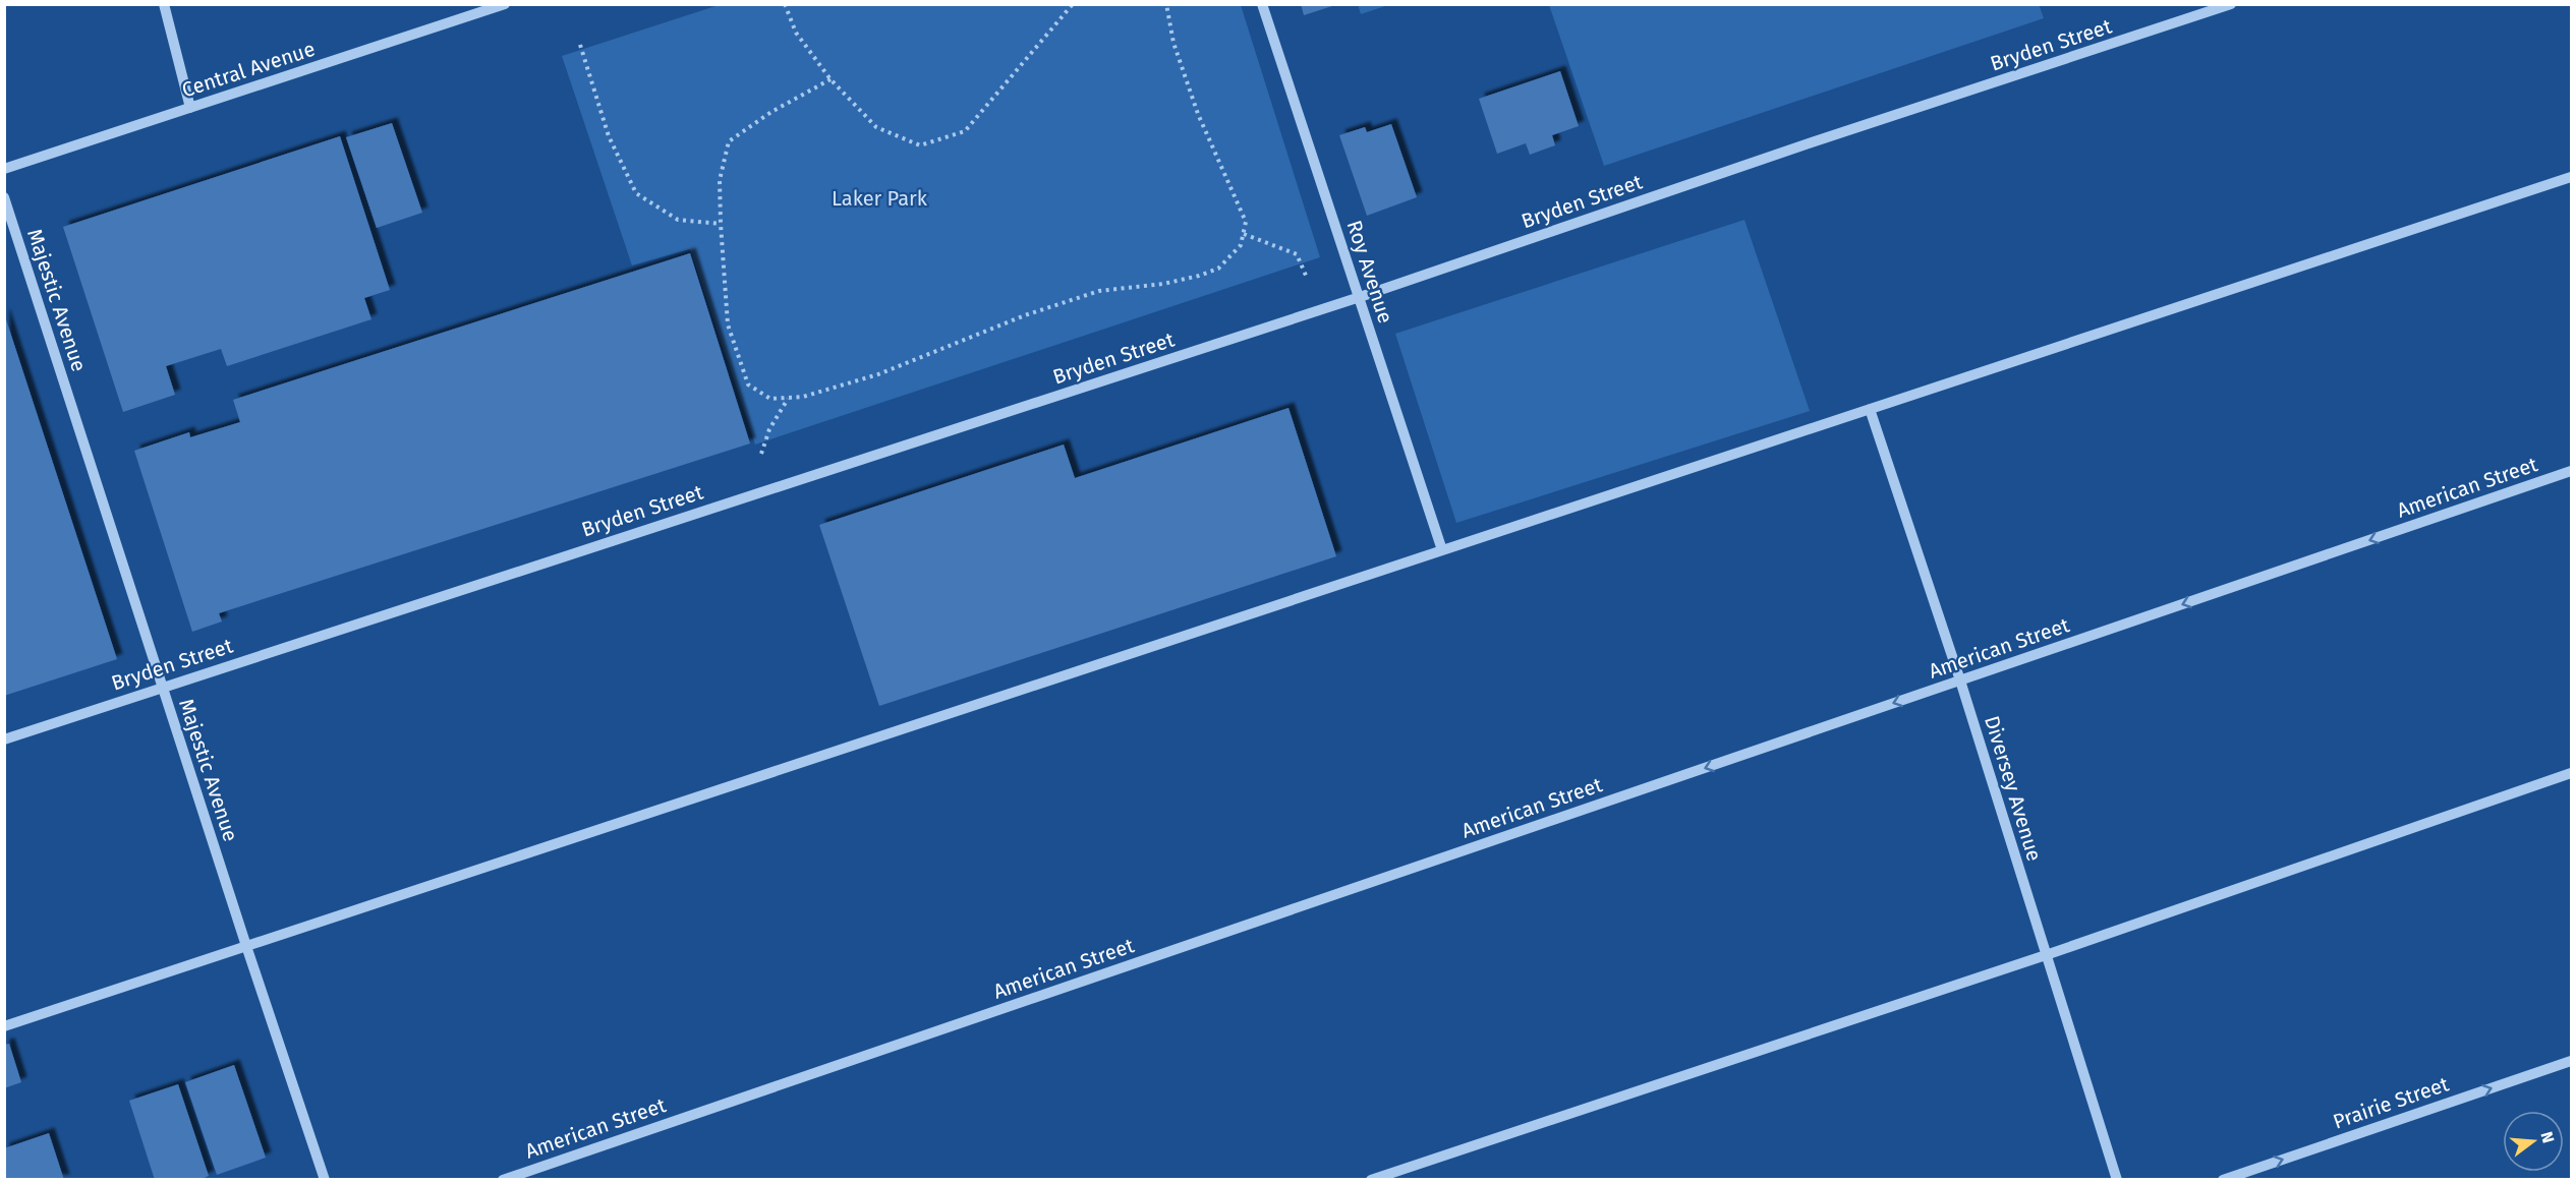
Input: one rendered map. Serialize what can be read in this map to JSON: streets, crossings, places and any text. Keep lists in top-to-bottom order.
{
  "streets": {
    "street": [
      "Bryden Street",
      "Central Avenue",
      "Roy Avenue",
      "Majestic Avenue",
      "American Street",
      "Diversey Avenue",
      "Prairie Street"
    ]
  },
  "crossings": [
    ["Bryden Street", "Roy Avenue"],
    ["Bryden Street", "Majestic Avenue"],
    ["American Street", "Diversey Avenue"]
  ],
  "one_way": ["American Street", "Prairie Street"],
  "parks": ["Laker Park"],
  "north": "right"
}
